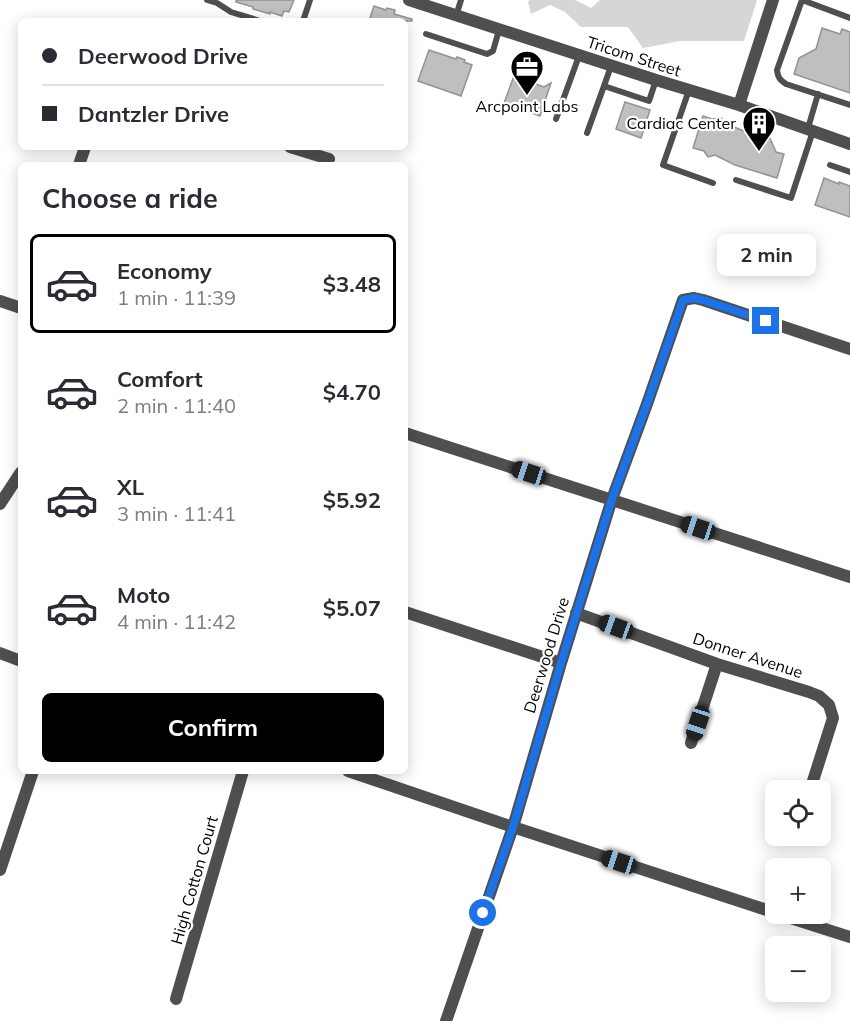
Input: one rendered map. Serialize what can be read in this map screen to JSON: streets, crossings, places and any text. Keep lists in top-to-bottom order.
{
  "streets": {
    "street": [
      "Tricom Street",
      "Deerwood Drive",
      "Donner Avenue",
      "High Cotton Court"
    ]
  },
  "crossings": [
    ["Deerwood Drive", "Donner Avenue"]
  ],
  "places": {
    "office": ["Arcpoint Labs"],
    "building": ["Cardiac Center"]
  },
  "page": {
    "banner": ["Deerwood Drive", "Dantzler Drive"],
    "heading": "Choose a ride",
    "bubble": "2 min",
    "list": [
      {
        "name": "Economy",
        "note": "1 min · 11:39",
        "value": "$3.48"
      },
      {
        "name": "Comfort",
        "note": "2 min · 11:40",
        "value": "$4.70"
      },
      {
        "name": "XL",
        "note": "3 min · 11:41",
        "value": "$5.92"
      },
      {
        "name": "Moto",
        "note": "4 min · 11:42",
        "value": "$5.07"
      }
    ],
    "buttons": "Confirm",
    "map_buttons": ["+", "−"]
  }
}
